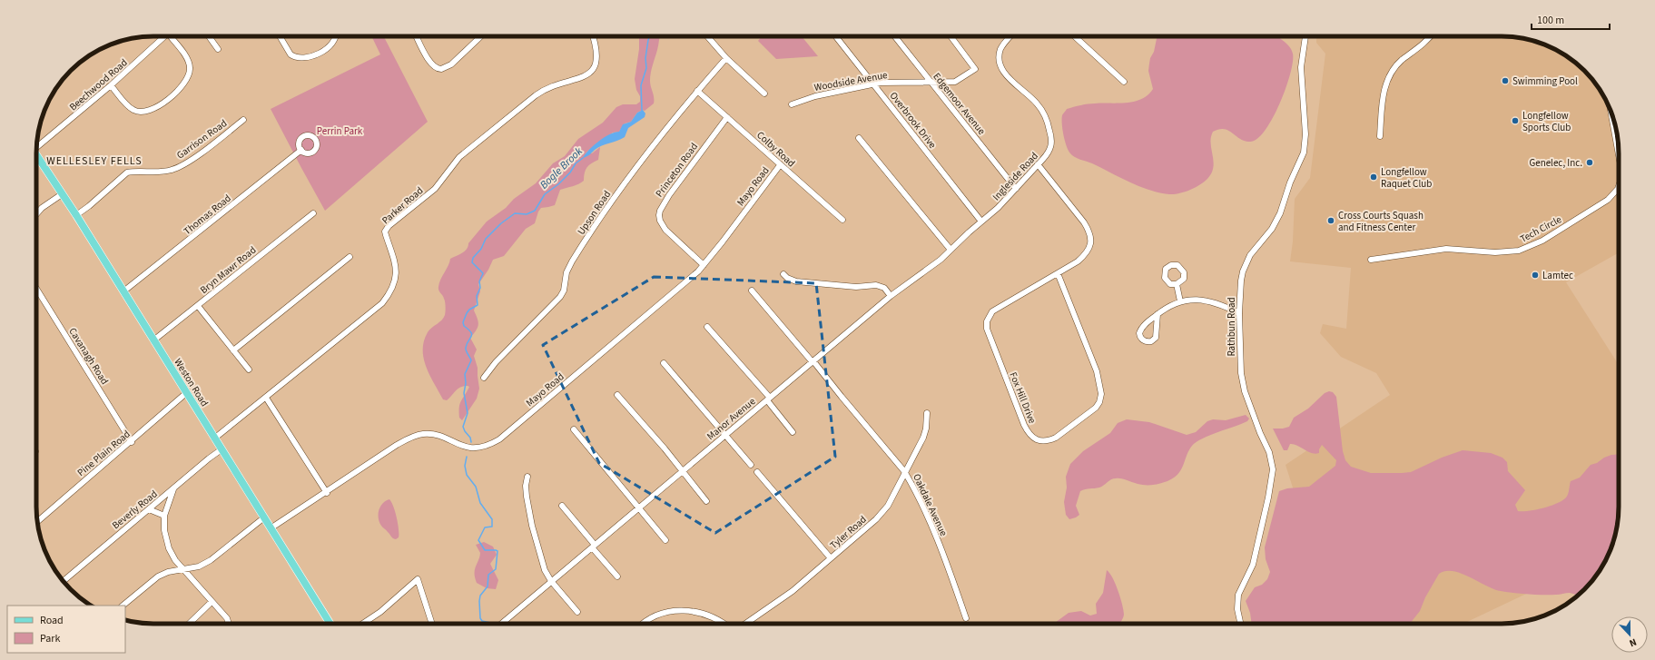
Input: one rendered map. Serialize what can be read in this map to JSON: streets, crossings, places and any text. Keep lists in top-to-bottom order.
{
  "streets": {
    "main road": ["Weston Road"],
    "street": [
      "Woodside Avenue",
      "Beechwood Road",
      "Edgemoor Avenue",
      "Overbrook Drive",
      "Garrison Road",
      "Colby Road",
      "Princeton Road",
      "Ingleside Road",
      "Mayo Road",
      "Parker Road",
      "Upson Road",
      "Thomas Road",
      "Tech Circle",
      "Bryn Mawr Road",
      "Rathbun Road",
      "Cavanagh Road",
      "Fox Hill Drive",
      "Manor Avenue",
      "Pine Plain Road",
      "Oakdale Avenue",
      "Beverly Road",
      "Tyler Road"
    ]
  },
  "crossings": [
    ["Woodside Avenue", "Edgemoor Avenue"],
    ["Woodside Avenue", "Overbrook Drive"],
    ["Edgemoor Avenue", "Ingleside Road"],
    ["Overbrook Drive", "Ingleside Road"],
    ["Overbrook Drive", "Manor Avenue"],
    ["Garrison Road", "Weston Road"],
    ["Colby Road", "Princeton Road"],
    ["Colby Road", "Mayo Road"],
    ["Colby Road", "Upson Road"],
    ["Princeton Road", "Mayo Road"],
    ["Ingleside Road", "Fox Hill Drive"],
    ["Ingleside Road", "Manor Avenue"],
    ["Mayo Road", "Weston Road"],
    ["Parker Road", "Weston Road"],
    ["Thomas Road", "Weston Road"],
    ["Bryn Mawr Road", "Weston Road"],
    ["Cavanagh Road", "Pine Plain Road"],
    ["Weston Road", "Pine Plain Road"],
    ["Weston Road", "Beverly Road"],
    ["Manor Avenue", "Oakdale Avenue"],
    ["Oakdale Avenue", "Tyler Road"]
  ],
  "districts": ["WELLESLEY FELLS"],
  "water": ["Bogle Brook"],
  "parks": ["Perrin Park"],
  "places": [
    "Swimming Pool",
    "Longfellow Sports Club",
    "Genelec, Inc.",
    "Longfellow Raquet Club",
    "Cross Courts Squash and Fitness Center",
    "Lamtec"
  ],
  "legend": ["Road", "Park"],
  "scale_bar": "100 m",
  "north": "bottom"
}
